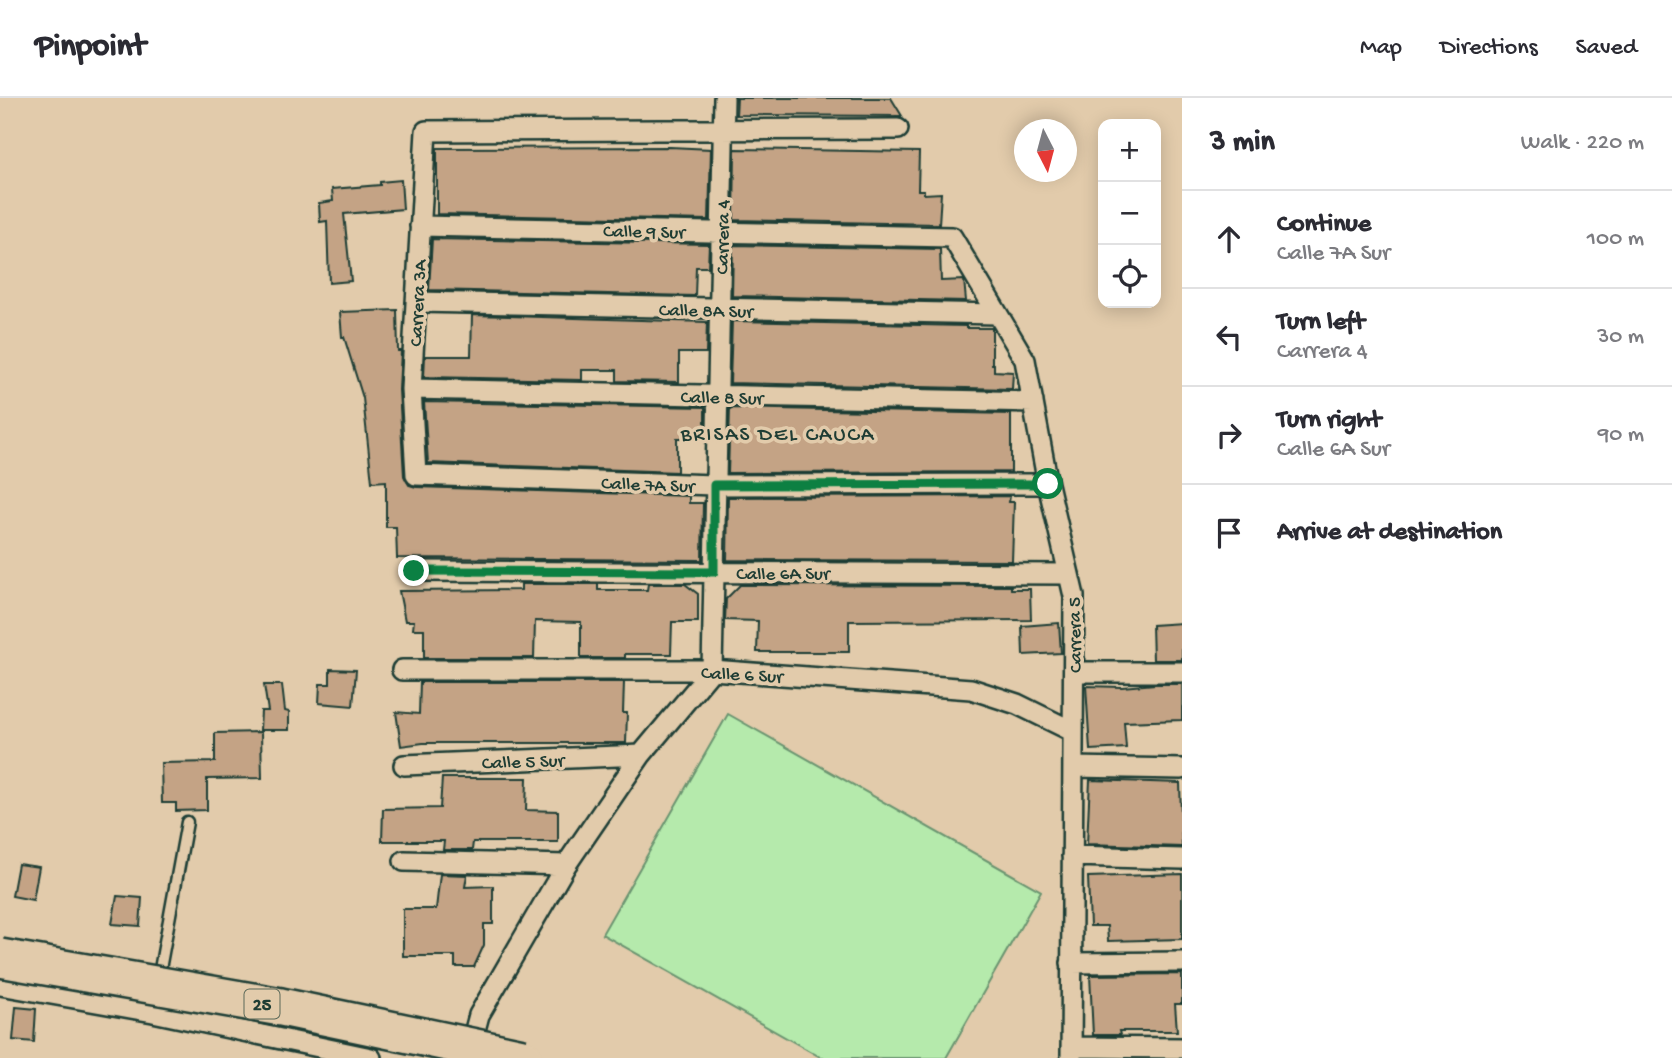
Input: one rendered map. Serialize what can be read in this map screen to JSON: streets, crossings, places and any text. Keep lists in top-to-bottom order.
{
  "streets": {
    "highway": ["25"],
    "street": [
      "Calle 9 Sur",
      "Carrera 4",
      "Carrera 3A",
      "Calle 8A Sur",
      "Calle 8 Sur",
      "Calle 7A Sur",
      "Calle 6A Sur",
      "Carrera 5",
      "Calle 6 Sur",
      "Calle 5 Sur"
    ]
  },
  "crossings": [
    ["Calle 9 Sur", "Carrera 4"],
    ["Calle 9 Sur", "Carrera 3A"],
    ["Calle 9 Sur", "Carrera 5"],
    ["Carrera 4", "Carrera 3A"],
    ["Carrera 4", "Calle 8A Sur"],
    ["Carrera 4", "Calle 8 Sur"],
    ["Carrera 4", "Calle 7A Sur"],
    ["Carrera 4", "Calle 6A Sur"],
    ["Carrera 4", "Calle 6 Sur"],
    ["Carrera 3A", "Calle 8A Sur"],
    ["Carrera 3A", "Calle 8 Sur"],
    ["Carrera 3A", "Calle 7A Sur"],
    ["Calle 8A Sur", "Carrera 5"],
    ["Calle 8 Sur", "Carrera 5"],
    ["Calle 7A Sur", "Carrera 5"],
    ["Calle 6A Sur", "Carrera 5"],
    ["Carrera 5", "Calle 6 Sur"]
  ],
  "districts": ["BRISAS DEL CAUCA"],
  "north": "bottom",
  "page": {
    "header": "Pinpoint",
    "nav": ["Map", "Directions", "Saved"],
    "heading": ["3 min", "Walk · 220 m"],
    "map_buttons": ["+", "−"],
    "list": [
      ["Continue", "Calle 7A Sur", "100 m"],
      ["Turn left", "Carrera 4", "30 m"],
      ["Turn right", "Calle 6A Sur", "90 m"],
      "Arrive at destination"
    ]
  }
}
